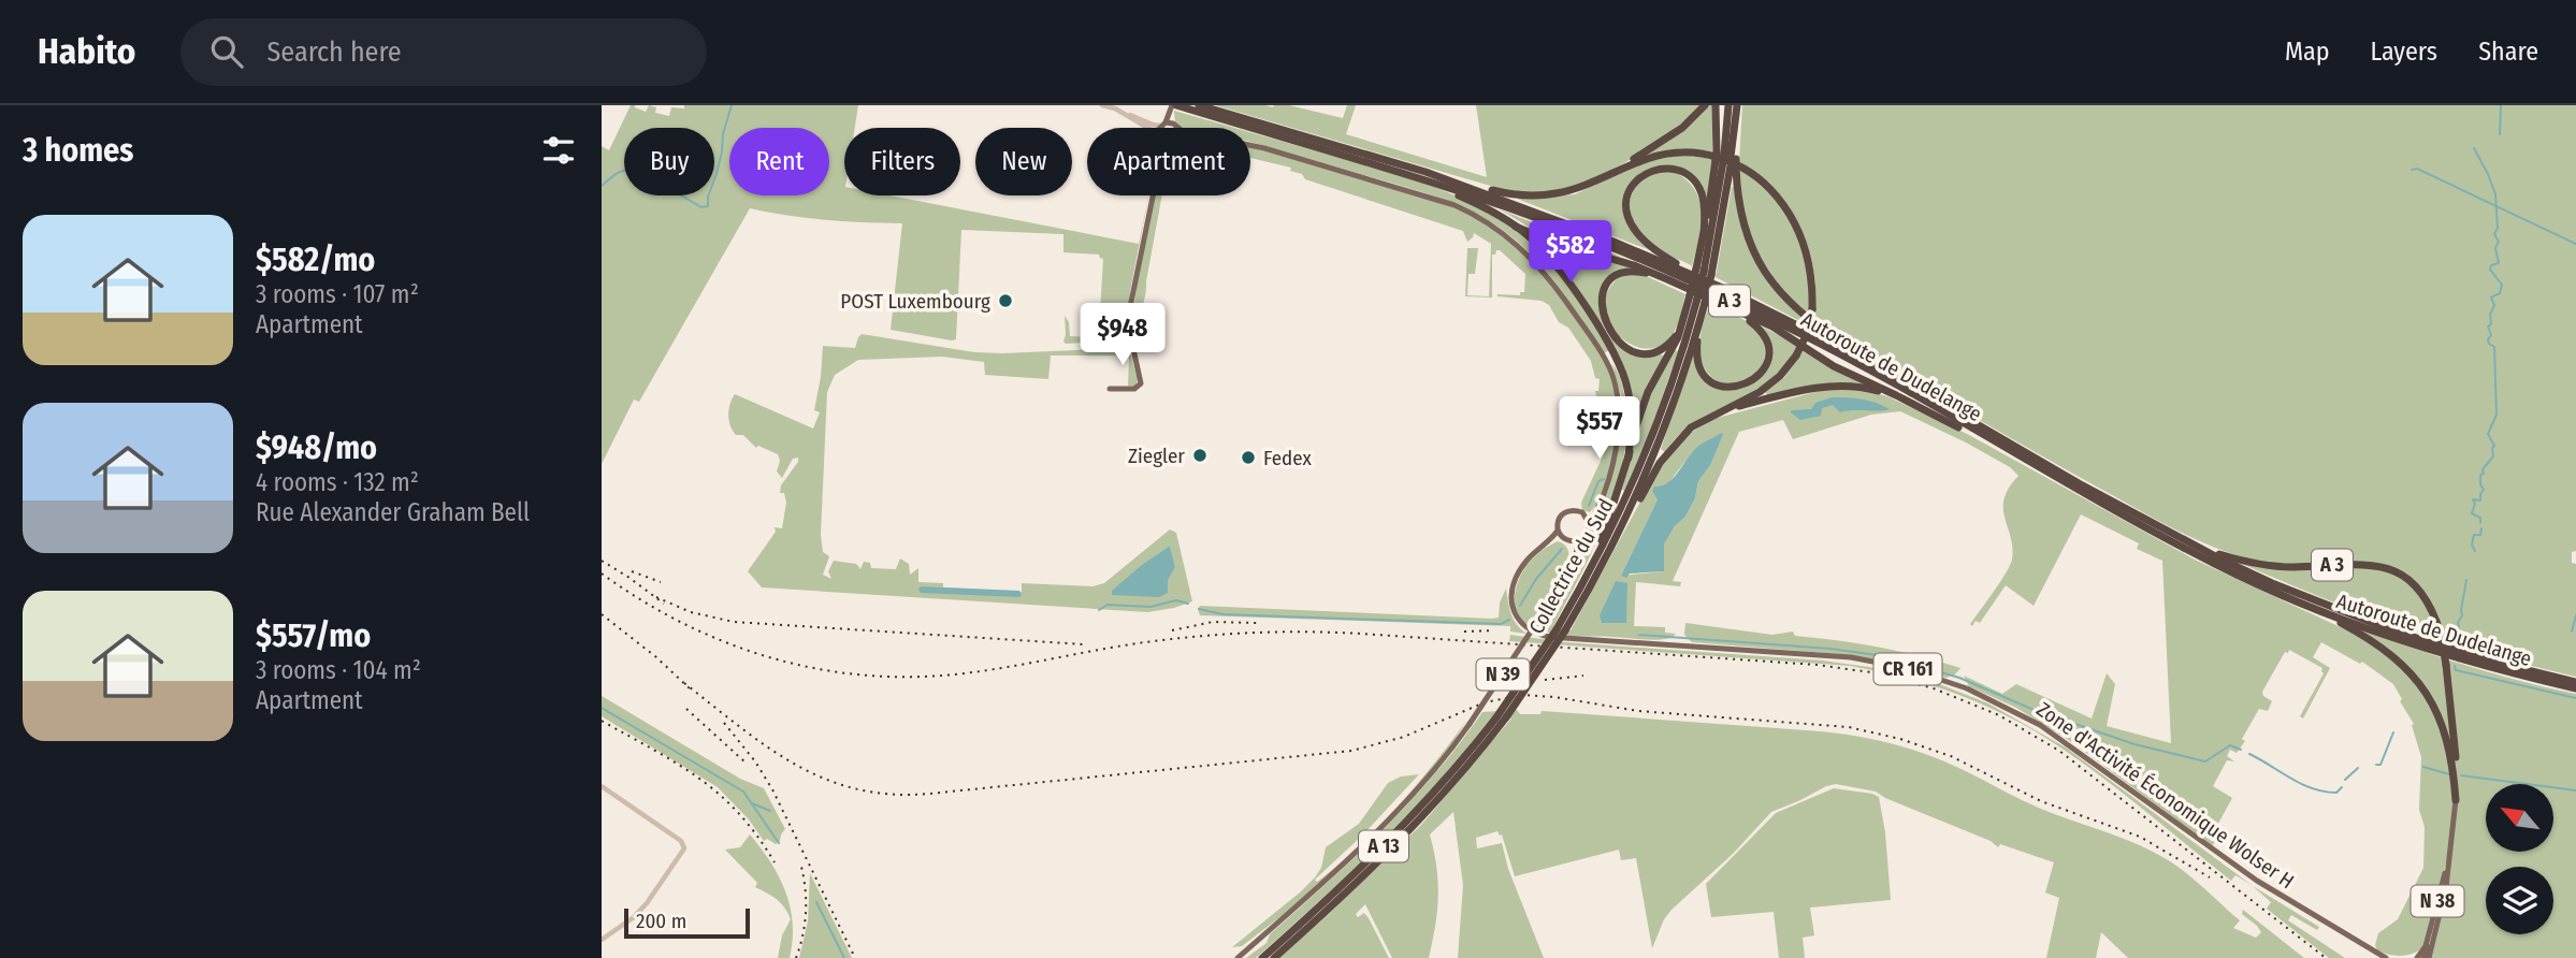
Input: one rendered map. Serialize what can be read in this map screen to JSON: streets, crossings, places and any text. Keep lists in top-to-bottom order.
{
  "streets": {
    "highway": [
      "A 3",
      "Autoroute de Dudelange",
      "Collectrice du Sud",
      "A 13"
    ],
    "main road": [
      "CR 161",
      "N 39",
      "Zone d'Activité Économique Wolser H",
      "N 38"
    ]
  },
  "crossings": [
    ["A 3", "Autoroute de Dudelange"],
    ["A 3", "Collectrice du Sud"],
    ["A 3", "A 13"],
    ["A 3", "N 38"],
    ["Collectrice du Sud", "A 13"],
    ["CR 161", "N 39"],
    ["CR 161", "Zone d'Activité Économique Wolser H"],
    ["N 39", "Zone d'Activité Économique Wolser H"]
  ],
  "places": ["POST Luxembourg", "Ziegler", "Fedex"],
  "scale_bar": "200 m",
  "north": "top left",
  "page": {
    "header": "Habito",
    "search": "Search here",
    "nav": ["Map", "Layers", "Share"],
    "heading": "3 homes",
    "chip": [
      "Buy",
      "Rent",
      "Filters",
      "New",
      "Apartment"
    ],
    "list": [
      {
        "name": "$582/mo",
        "note": "3 rooms · 107 m² · Apartment"
      },
      {
        "name": "$948/mo",
        "note": "4 rooms · 132 m² · Rue Alexander Graham Bell"
      },
      {
        "name": "$557/mo",
        "note": "3 rooms · 104 m² · Apartment"
      }
    ],
    "price": ["$582", "$948", "$557"],
    "scale": "200 m"
  }
}
